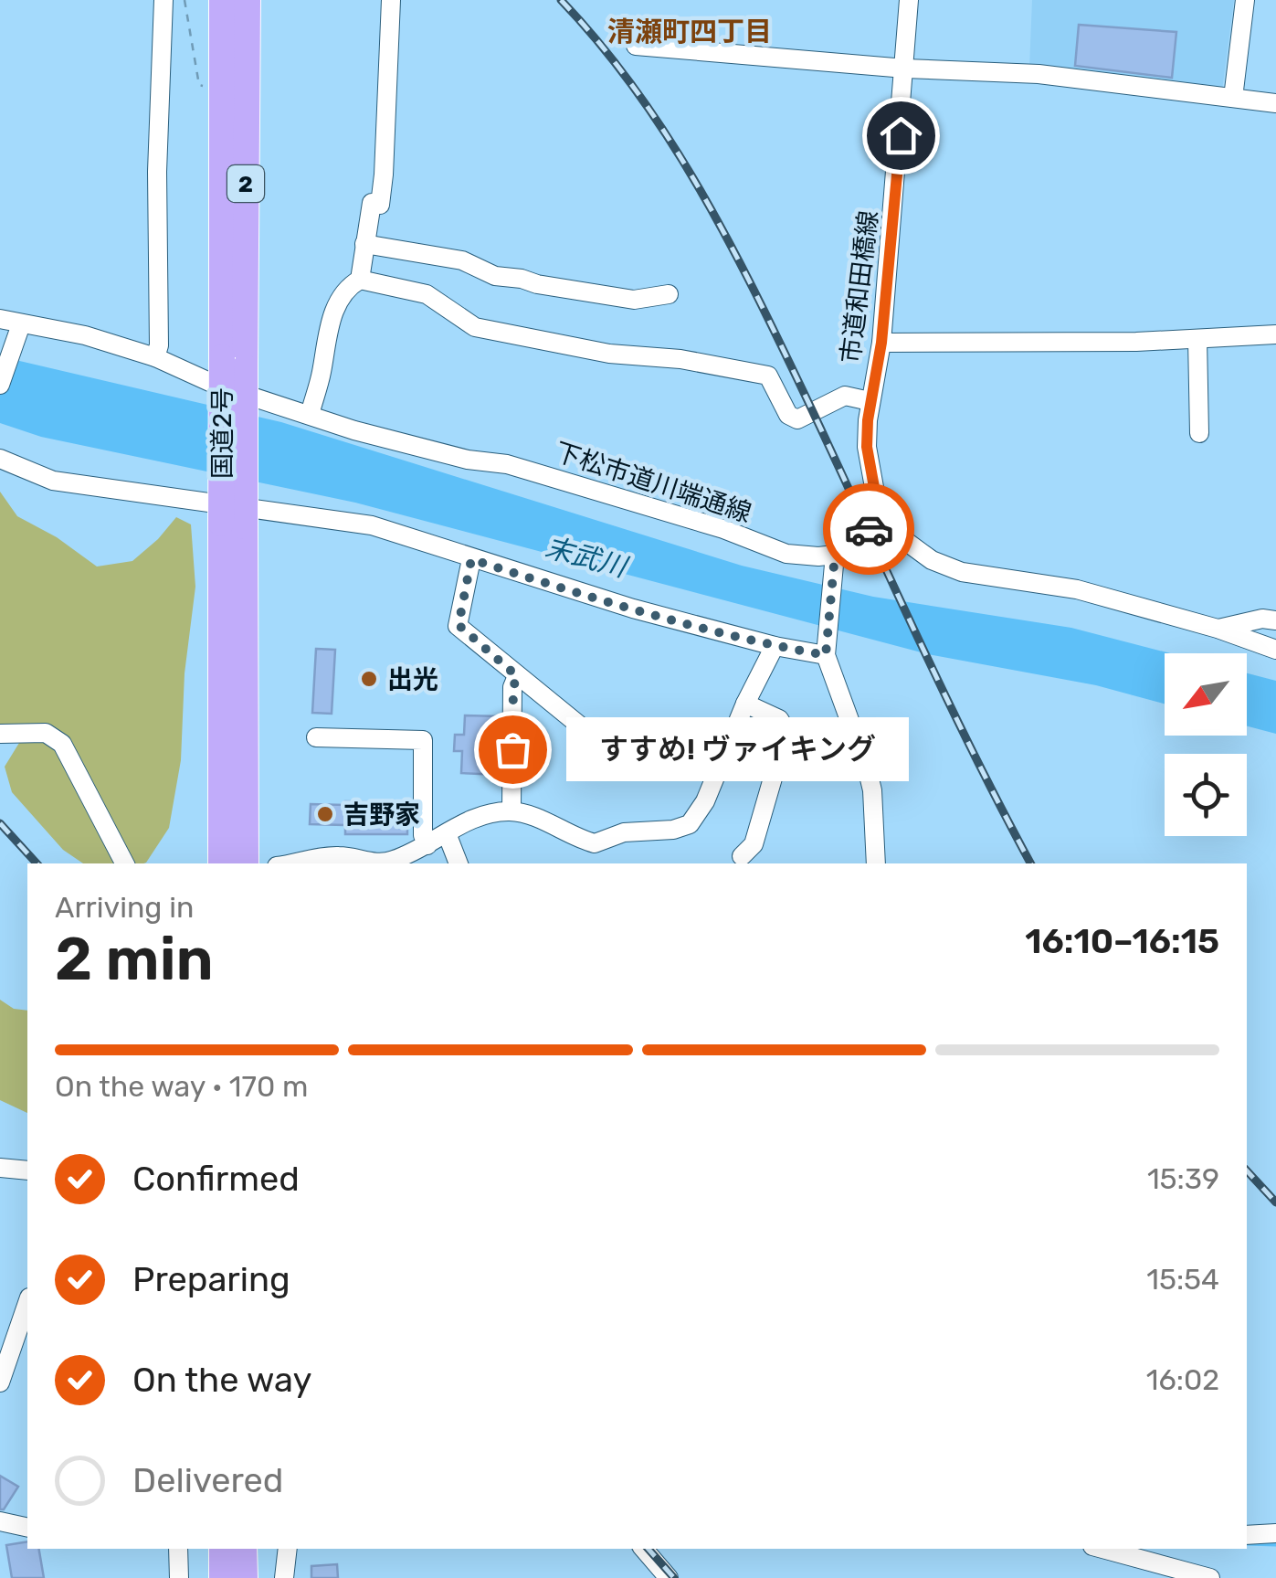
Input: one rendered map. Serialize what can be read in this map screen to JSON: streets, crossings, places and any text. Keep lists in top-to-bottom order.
{
  "streets": {
    "highway": ["2", "国道2号"],
    "street": ["市道和田橋線", "下松市道川端通線"]
  },
  "districts": ["清瀬町四丁目"],
  "water": ["末武川"],
  "places": ["出光", "すすめ! ヴァイキング", "吉野家"],
  "north": "bottom left",
  "page": {
    "bubble": "すすめ! ヴァイキング",
    "heading": ["2 min", "Arriving in", "16:10–16:15"],
    "bar": "On the way · 170 m",
    "list": [
      ["Confirmed", "15:39"],
      ["Preparing", "15:54"],
      ["On the way", "16:02"],
      "Delivered"
    ]
  }
}
